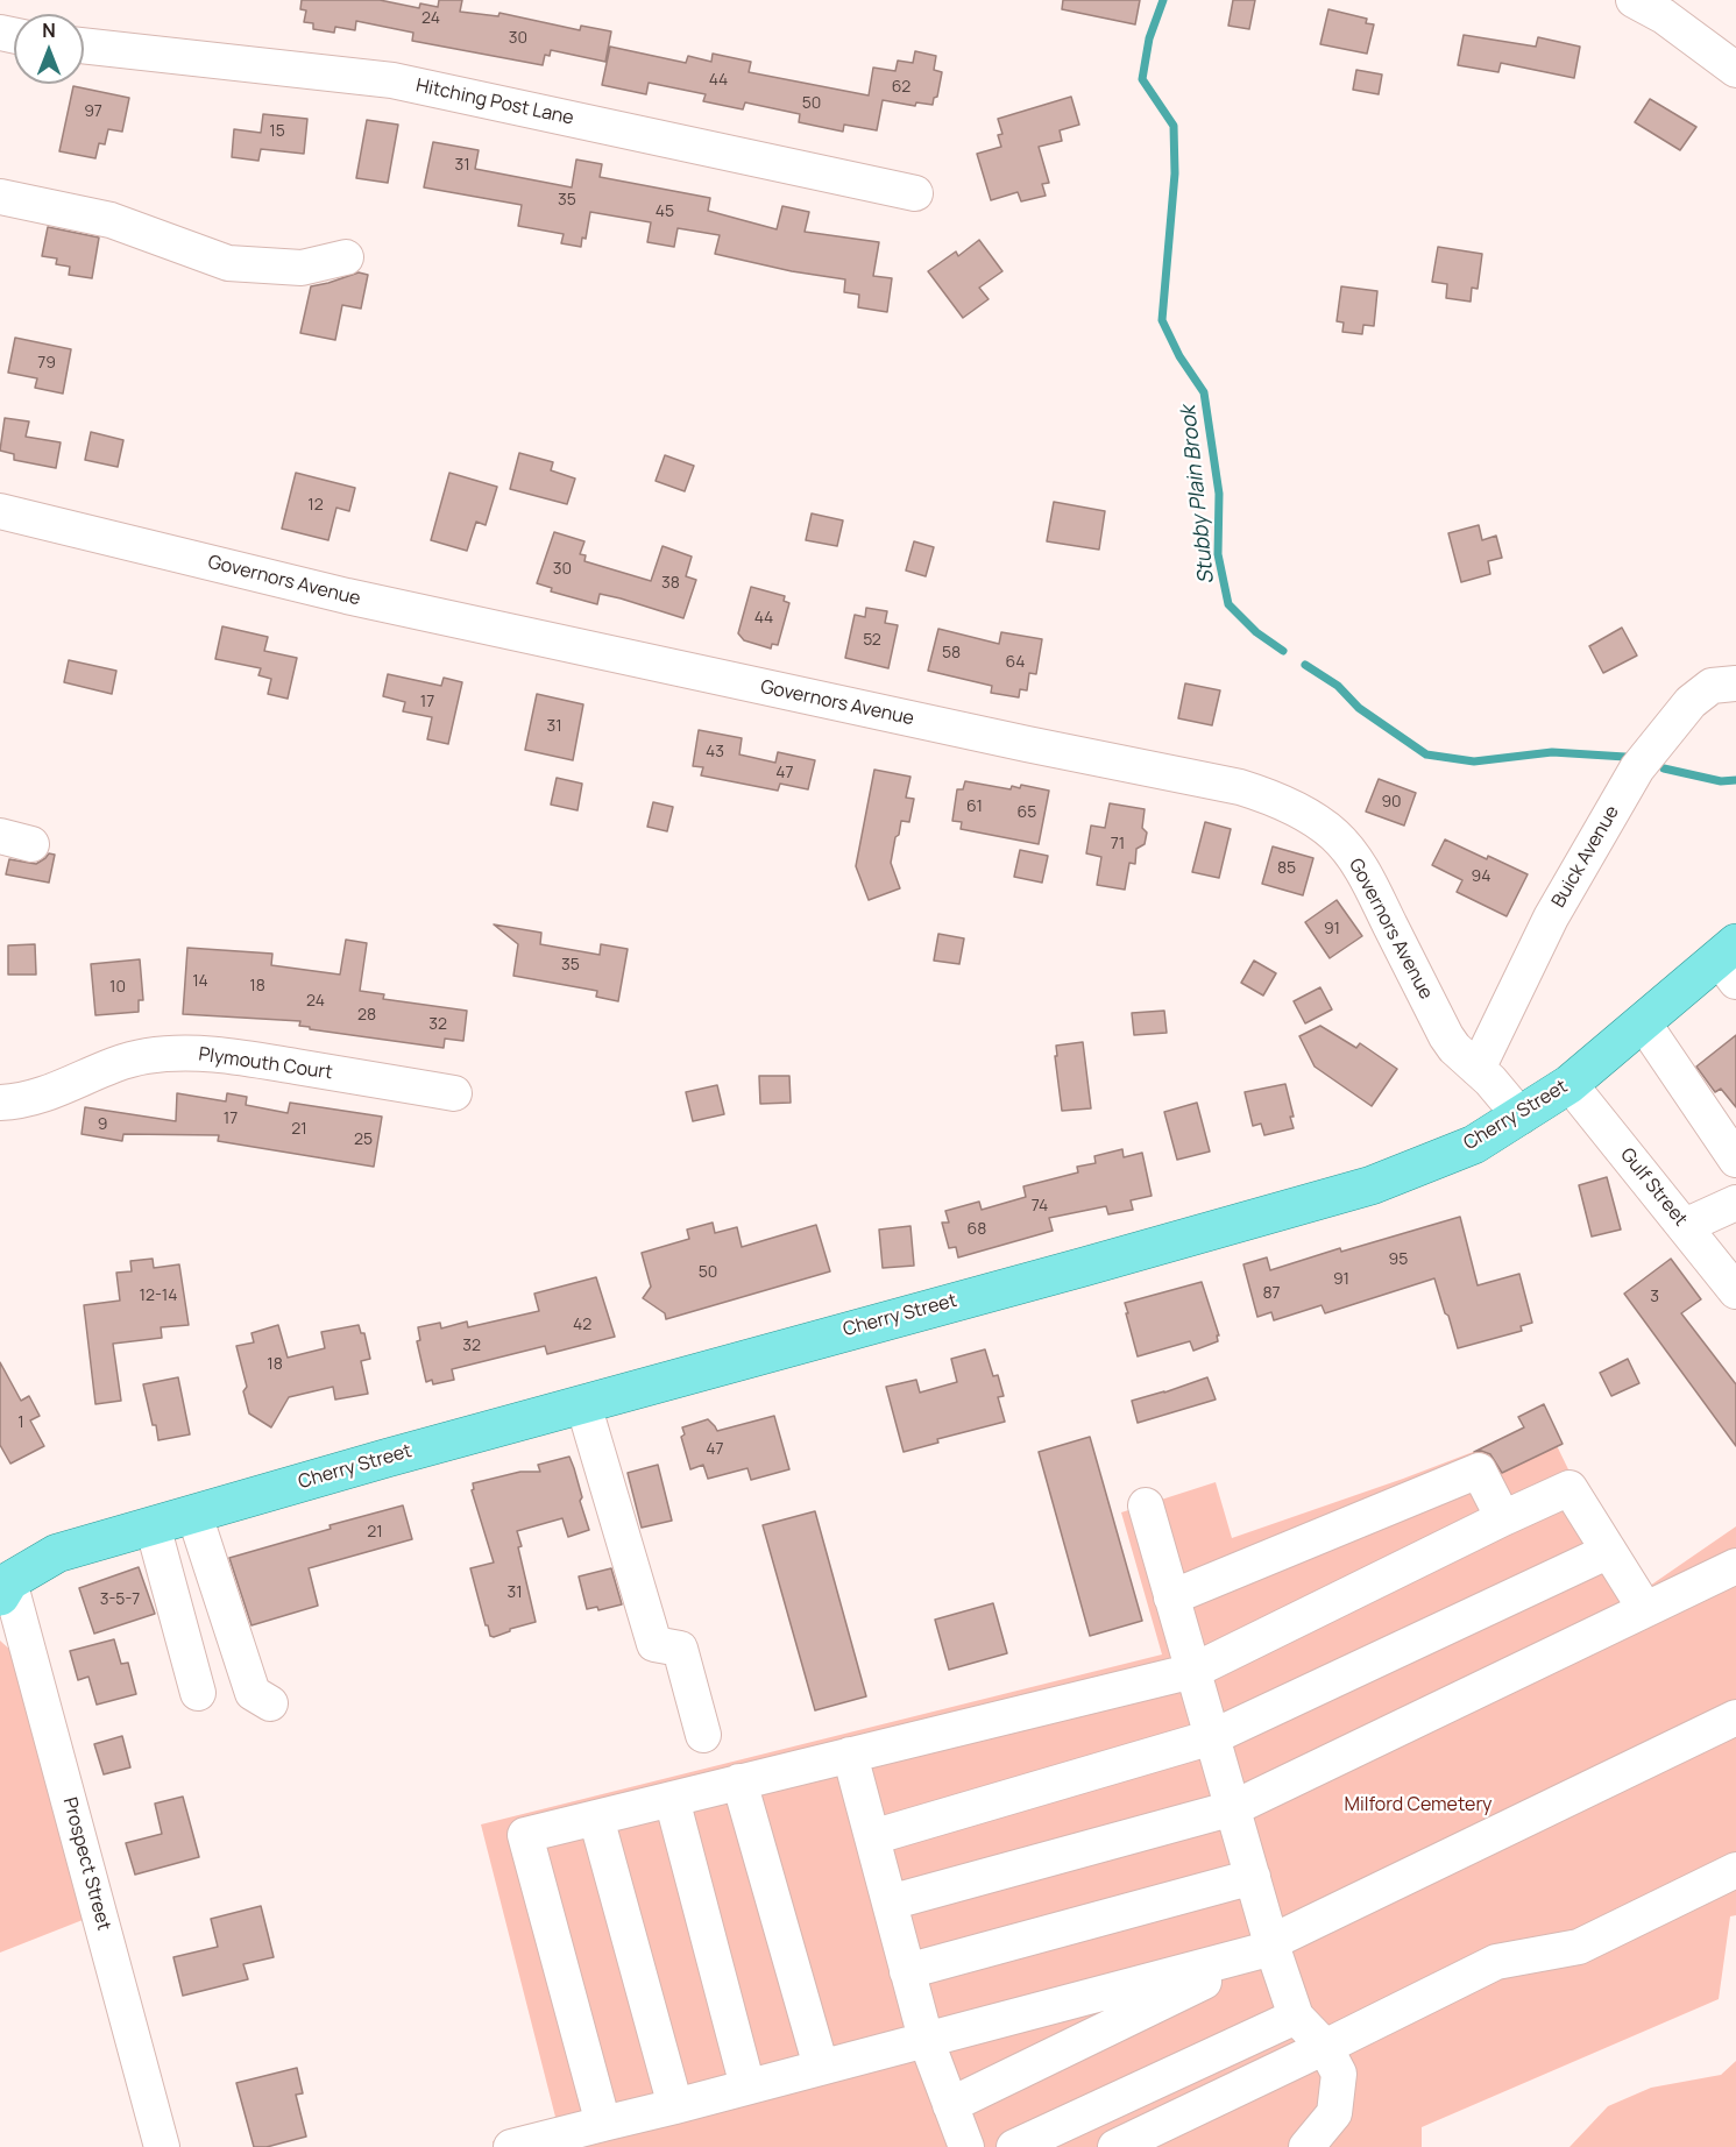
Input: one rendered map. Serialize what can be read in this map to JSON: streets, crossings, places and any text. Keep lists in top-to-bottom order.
{
  "streets": {
    "main road": ["Cherry Street"],
    "street": [
      "Hitching Post Lane",
      "Governors Avenue",
      "Buick Avenue",
      "Plymouth Court",
      "Gulf Street",
      "Prospect Street"
    ]
  },
  "crossings": [
    ["Governors Avenue", "Buick Avenue"],
    ["Governors Avenue", "Cherry Street"],
    ["Cherry Street", "Gulf Street"],
    ["Cherry Street", "Prospect Street"]
  ],
  "water": ["Stubby Plain Brook"],
  "parks": ["Milford Cemetery"],
  "house_numbers": [
    "24",
    "30",
    "44",
    "62",
    "50",
    "97",
    "15",
    "31",
    "35",
    "45",
    "79",
    "12",
    "30",
    "38",
    "44",
    "52",
    "58",
    "64",
    "17",
    "31",
    "43",
    "47",
    "90",
    "61",
    "65",
    "71",
    "85",
    "94",
    "91",
    "35",
    "14",
    "18",
    "10",
    "24",
    "28",
    "32",
    "17",
    "9",
    "21",
    "25",
    "74",
    "68",
    "95",
    "50",
    "91",
    "87",
    "12-14",
    "3",
    "42",
    "32",
    "18",
    "1",
    "47",
    "21",
    "31",
    "3-5-7"
  ],
  "north": "top"
}
